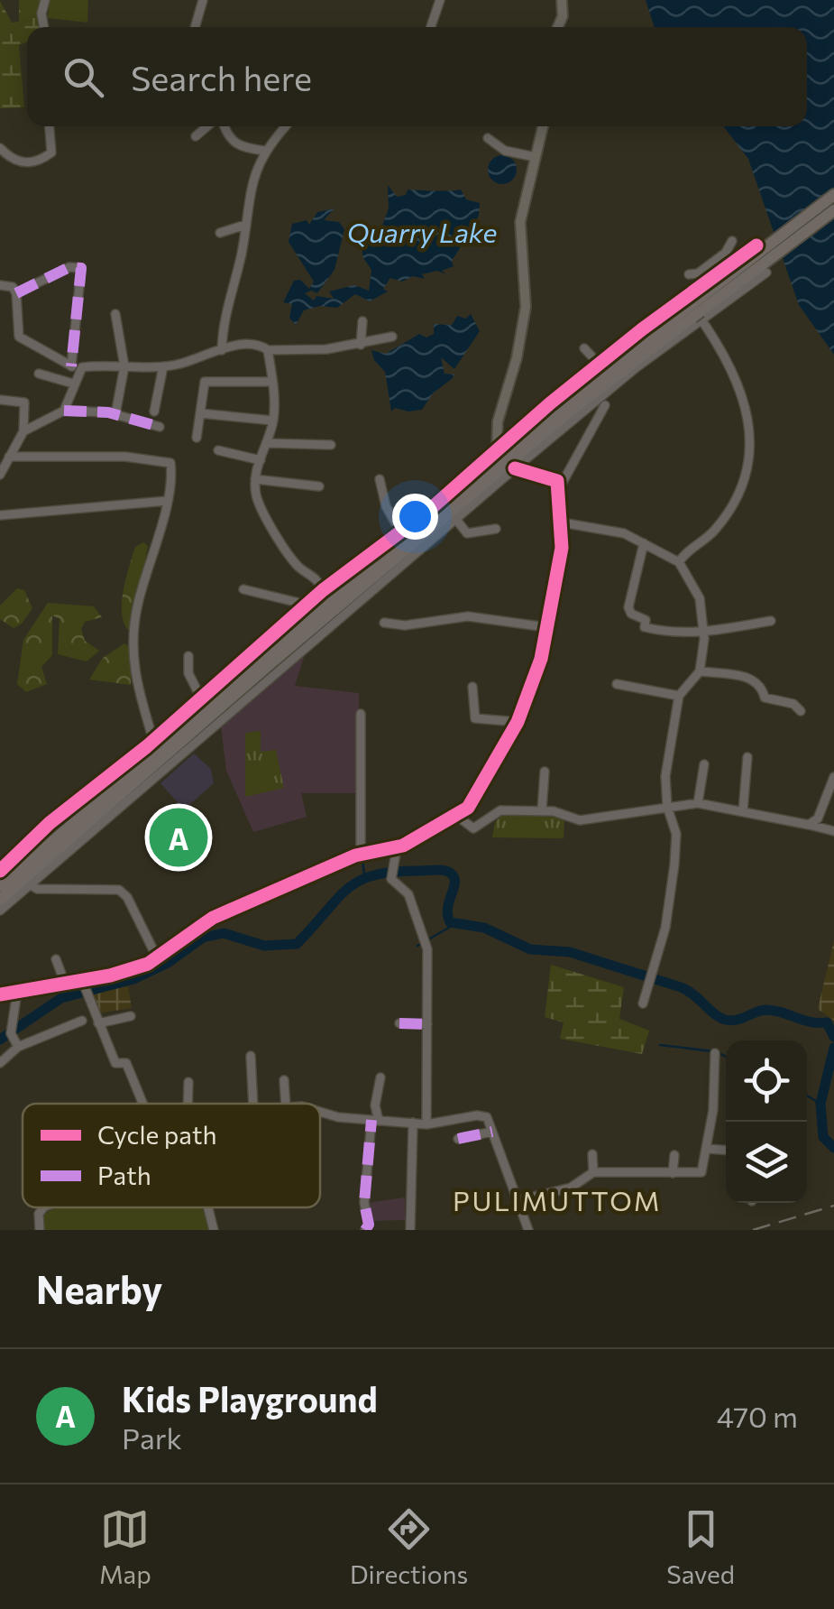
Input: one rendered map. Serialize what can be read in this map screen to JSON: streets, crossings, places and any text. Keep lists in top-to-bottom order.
{
  "districts": ["PULIMUTTOM"],
  "water": ["Quarry Lake"],
  "legend": ["Cycle path", "Path"],
  "page": {
    "search": "Search here",
    "pins": "A",
    "heading": "Nearby",
    "list": [
      {
        "mark": "A",
        "name": "Kids Playground",
        "note": "Park",
        "value": "470 m"
      }
    ],
    "nav": ["Map", "Directions", "Saved"]
  }
}
